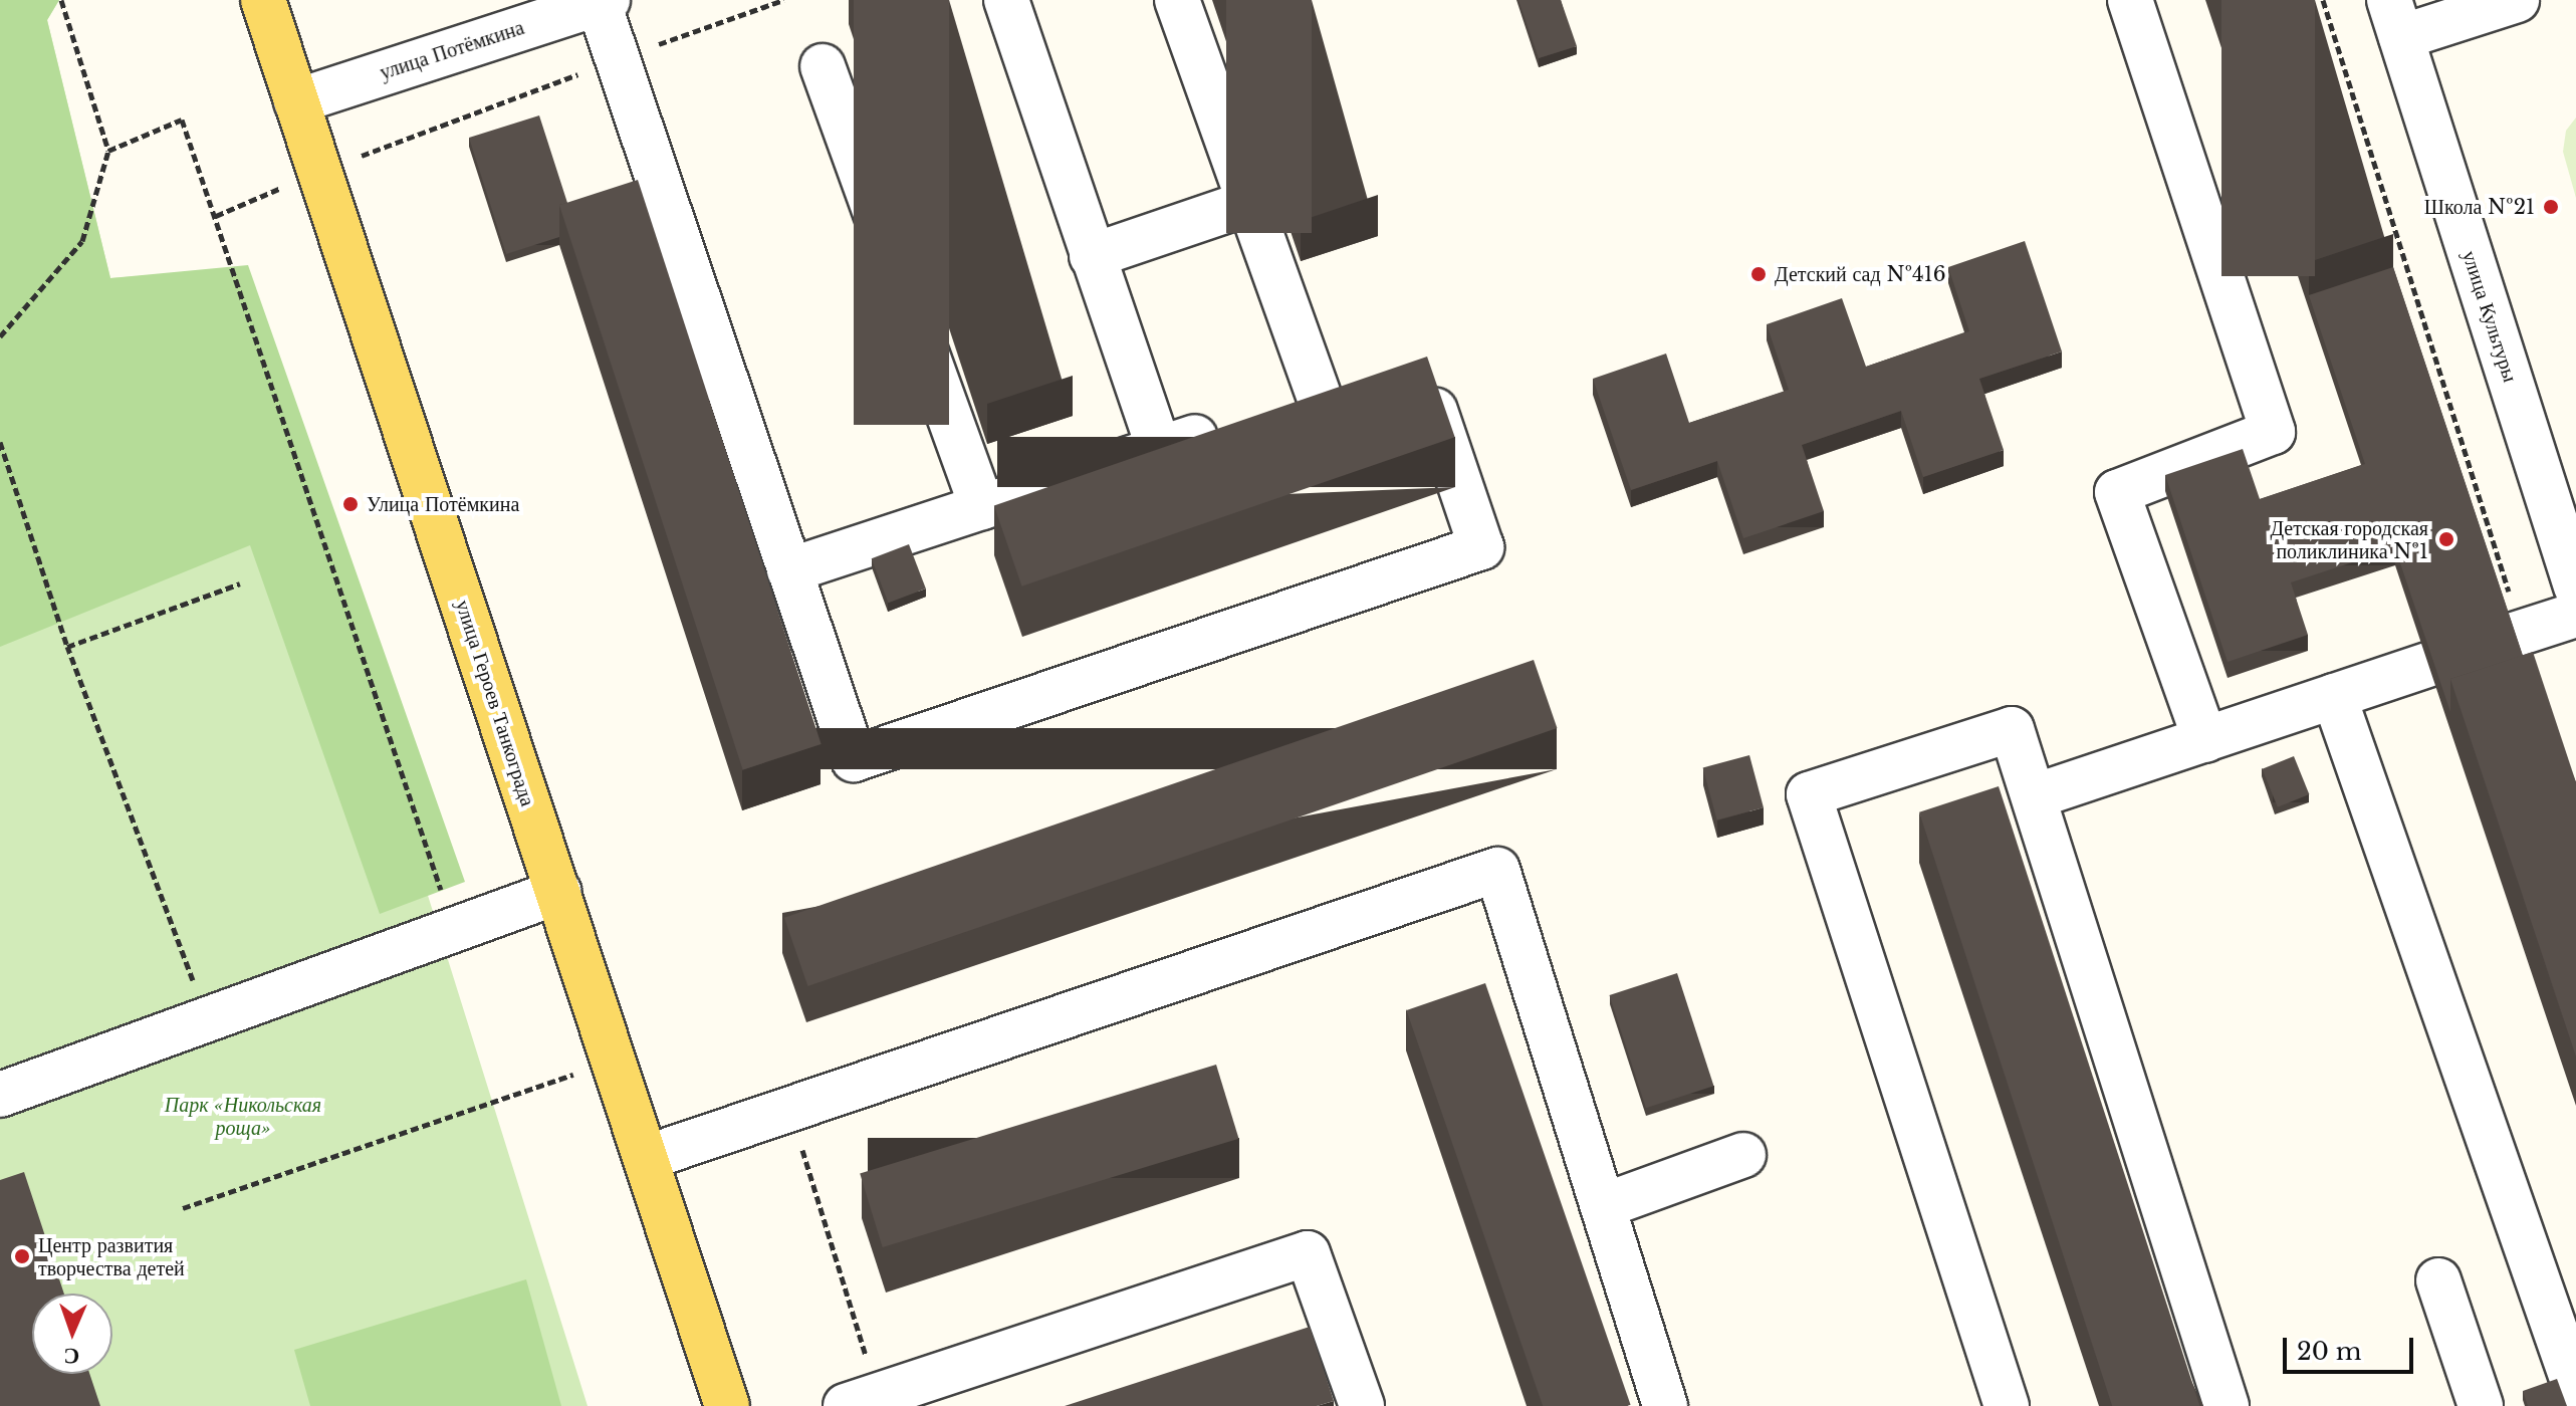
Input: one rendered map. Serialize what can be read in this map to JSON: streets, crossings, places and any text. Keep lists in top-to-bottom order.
{
  "streets": {
    "main road": ["улица Героев Танкограда"],
    "street": ["улица Потёмкина", "улица Культуры"]
  },
  "crossings": [
    ["улица Потёмкина", "улица Героев Танкограда"]
  ],
  "parks": ["Парк «Никольская роща»"],
  "places": [
    "Школа №21",
    "Детский сад №416",
    "Улица Потёмкина",
    "Детская городская поликлиника №1",
    "Центр развития творчества детей"
  ],
  "scale_bar": "20 m",
  "north": "bottom"
}
